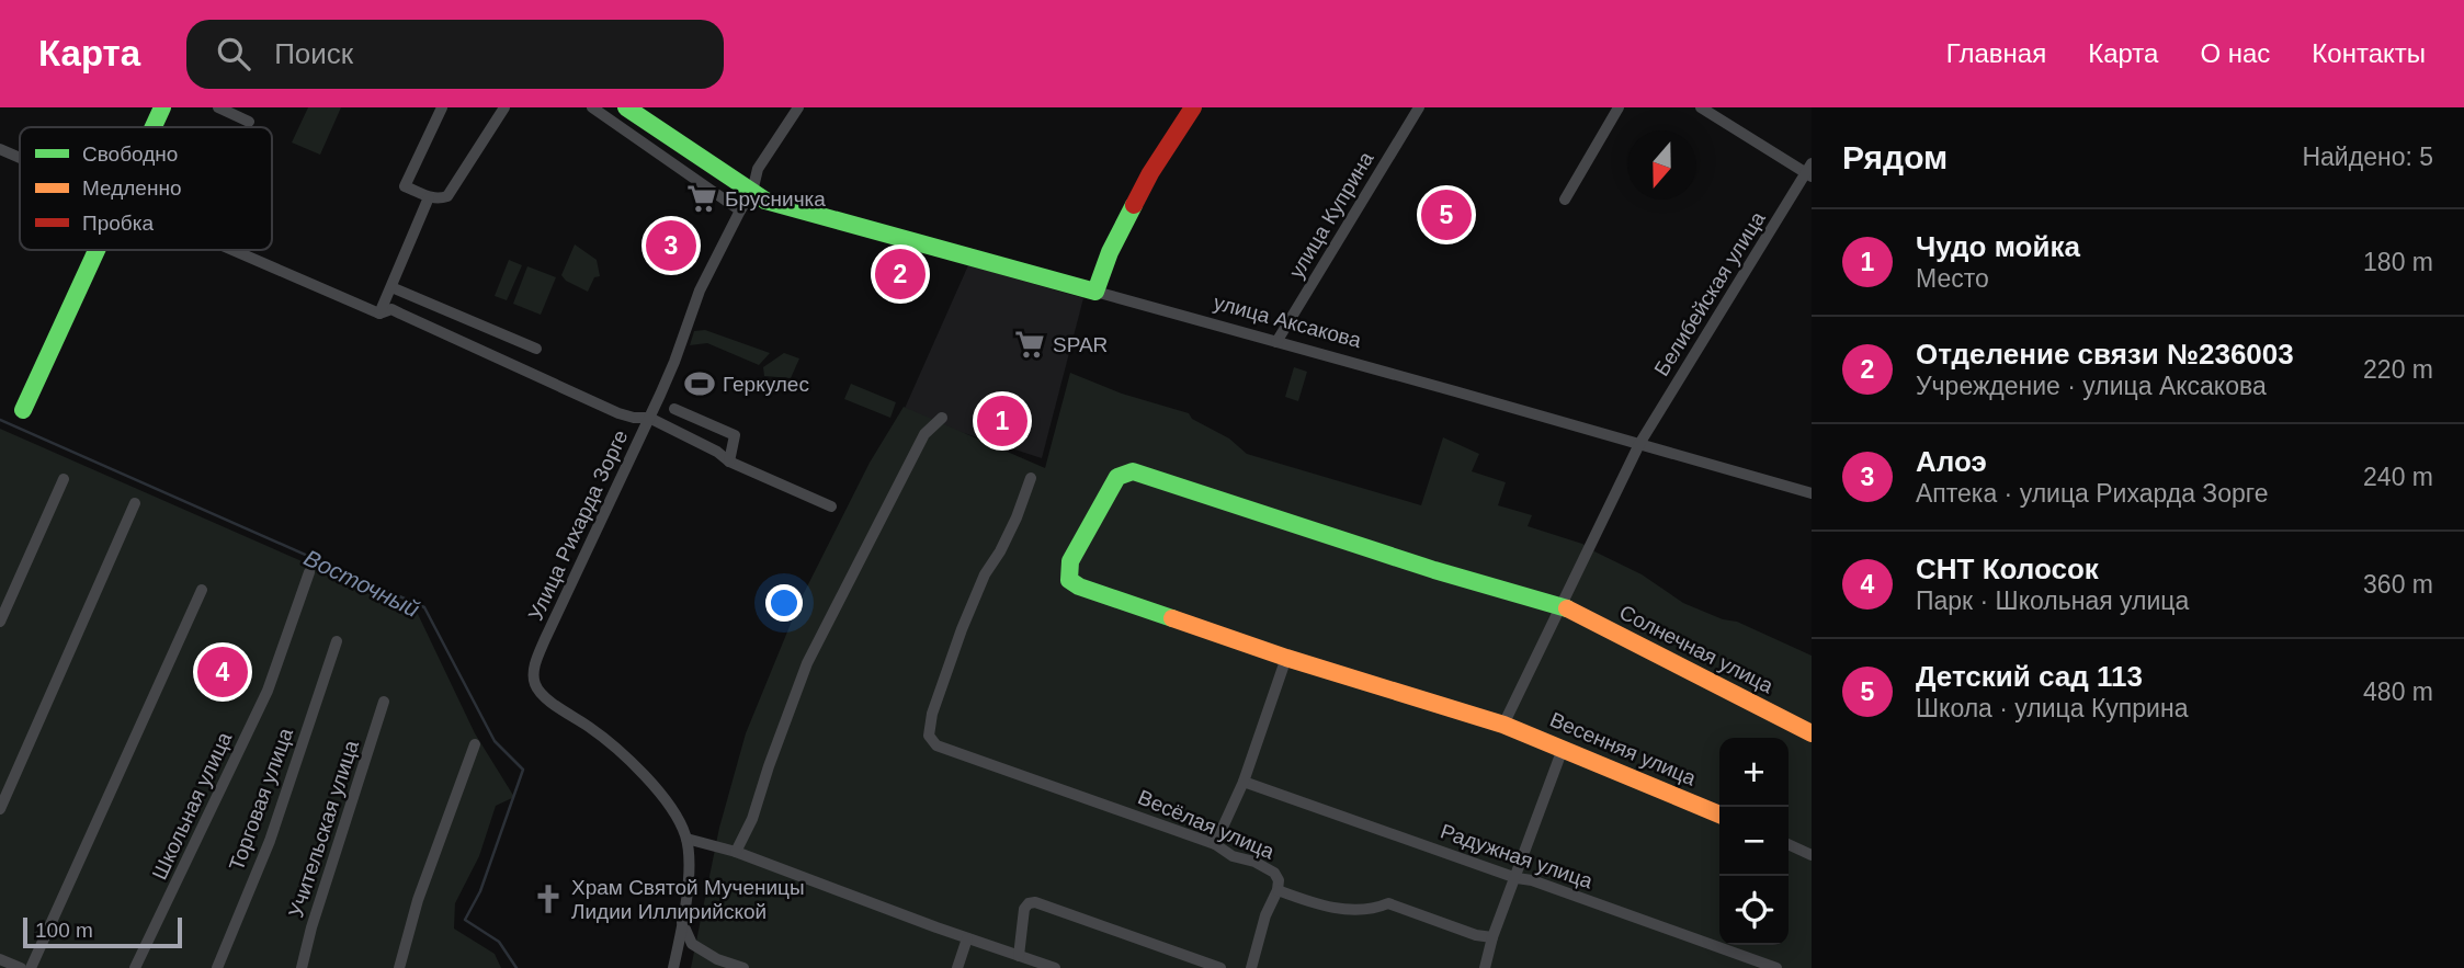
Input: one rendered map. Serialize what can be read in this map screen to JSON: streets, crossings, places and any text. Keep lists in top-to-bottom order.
{
  "streets": {
    "street": [
      "улица Куприна",
      "Белибейская улица",
      "улица Аксакова",
      "Улица Рихарда Зорге",
      "Солнечная улица",
      "Весенняя улица",
      "Торговая улица",
      "Школьная улица",
      "Весёлая улица",
      "Учительская улица",
      "Радужная улица"
    ]
  },
  "crossings": [
    ["улица Куприна", "улица Аксакова"],
    ["Белибейская улица", "улица Аксакова"],
    ["Белибейская улица", "Солнечная улица"],
    ["Белибейская улица", "Весенняя улица"],
    ["улица Аксакова", "Улица Рихарда Зорге"],
    ["Солнечная улица", "Весенняя улица"]
  ],
  "water": ["Восточный"],
  "places": {
    "supermarket": ["Брусничка", "SPAR"],
    "sports": ["Геркулес"],
    "church": ["Храм Святой Мученицы Лидии Иллирийской"]
  },
  "legend": ["Свободно", "Медленно", "Пробка"],
  "scale_bar": "100 m",
  "north": "bottom",
  "page": {
    "header": "Карта",
    "search": "Поиск",
    "nav": [
      "Главная",
      "Карта",
      "О нас",
      "Контакты"
    ],
    "heading": ["Рядом", "Найдено: 5"],
    "pins": [
      "5",
      "3",
      "2",
      "1",
      "4"
    ],
    "list": [
      {
        "mark": "1",
        "name": "Чудо мойка",
        "note": "Место",
        "value": "180 m"
      },
      {
        "mark": "2",
        "name": "Отделение связи №236003",
        "note": "Учреждение · улица Аксакова",
        "value": "220 m"
      },
      {
        "mark": "3",
        "name": "Алоэ",
        "note": "Аптека · улица Рихарда Зорге",
        "value": "240 m"
      },
      {
        "mark": "4",
        "name": "СНТ Колосок",
        "note": "Парк · Школьная улица",
        "value": "360 m"
      },
      {
        "mark": "5",
        "name": "Детский сад 113",
        "note": "Школа · улица Куприна",
        "value": "480 m"
      }
    ],
    "map_buttons": ["+", "−"],
    "scale": "100 m"
  }
}
